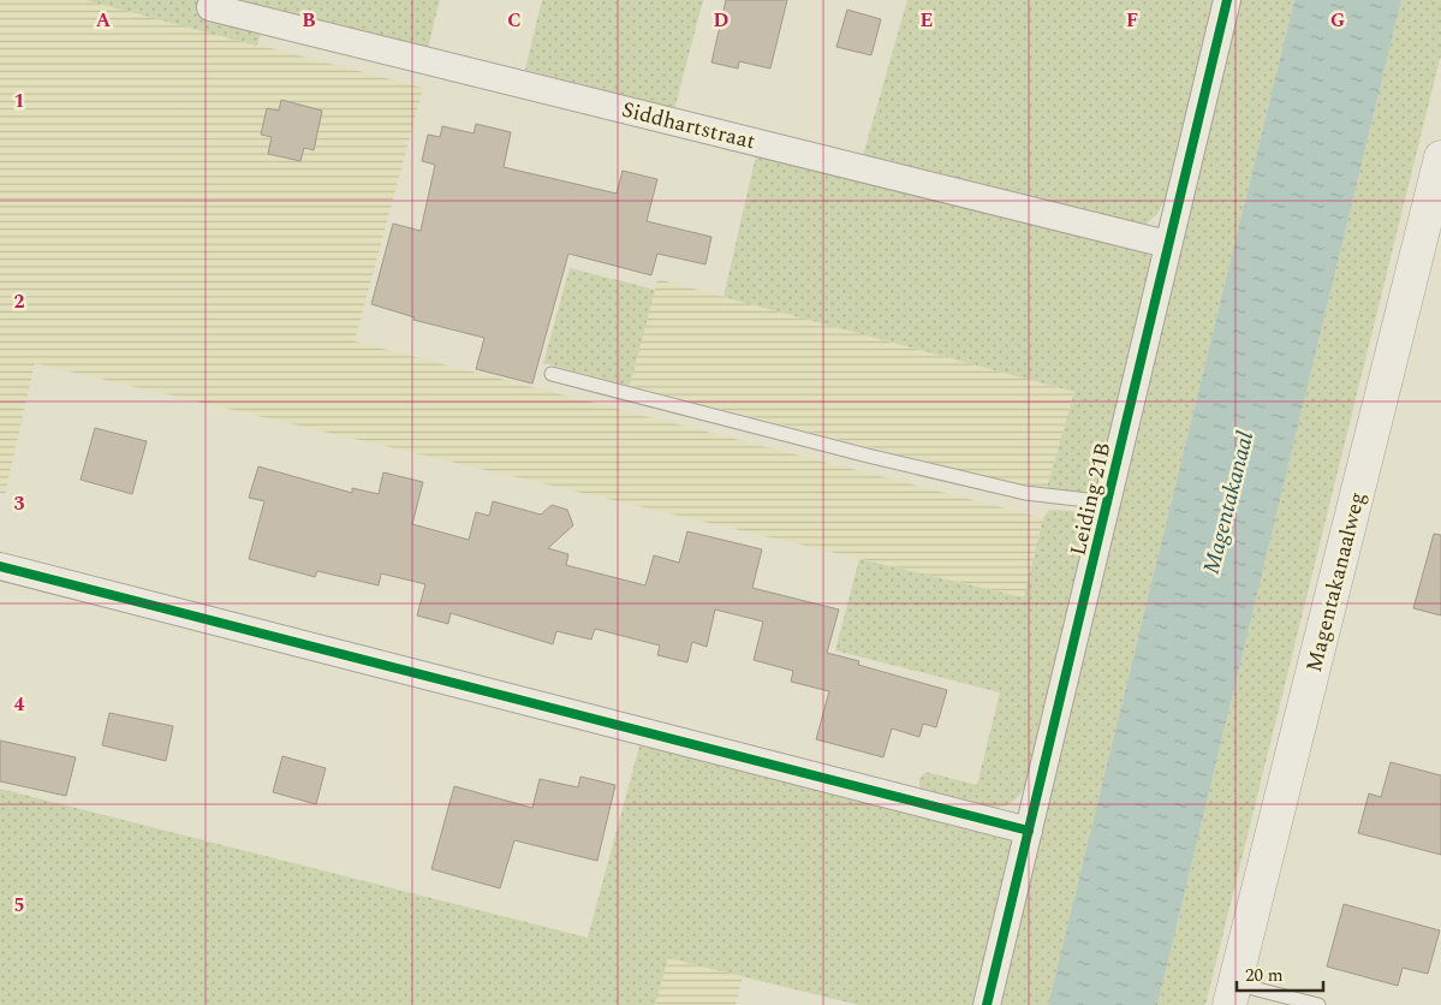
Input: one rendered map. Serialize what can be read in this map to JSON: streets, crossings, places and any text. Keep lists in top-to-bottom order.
{
  "streets": {
    "street": ["Siddhartstraat", "Leiding 21B", "Magentakanaalweg"]
  },
  "crossings": [
    ["Siddhartstraat", "Leiding 21B"]
  ],
  "water": ["Magentakanaal"],
  "scale_bar": "20 m",
  "grid": {
    "columns": [
      "A",
      "B",
      "C",
      "D",
      "E",
      "F",
      "G"
    ],
    "rows": [
      "1",
      "2",
      "3",
      "4",
      "5"
    ]
  }
}
